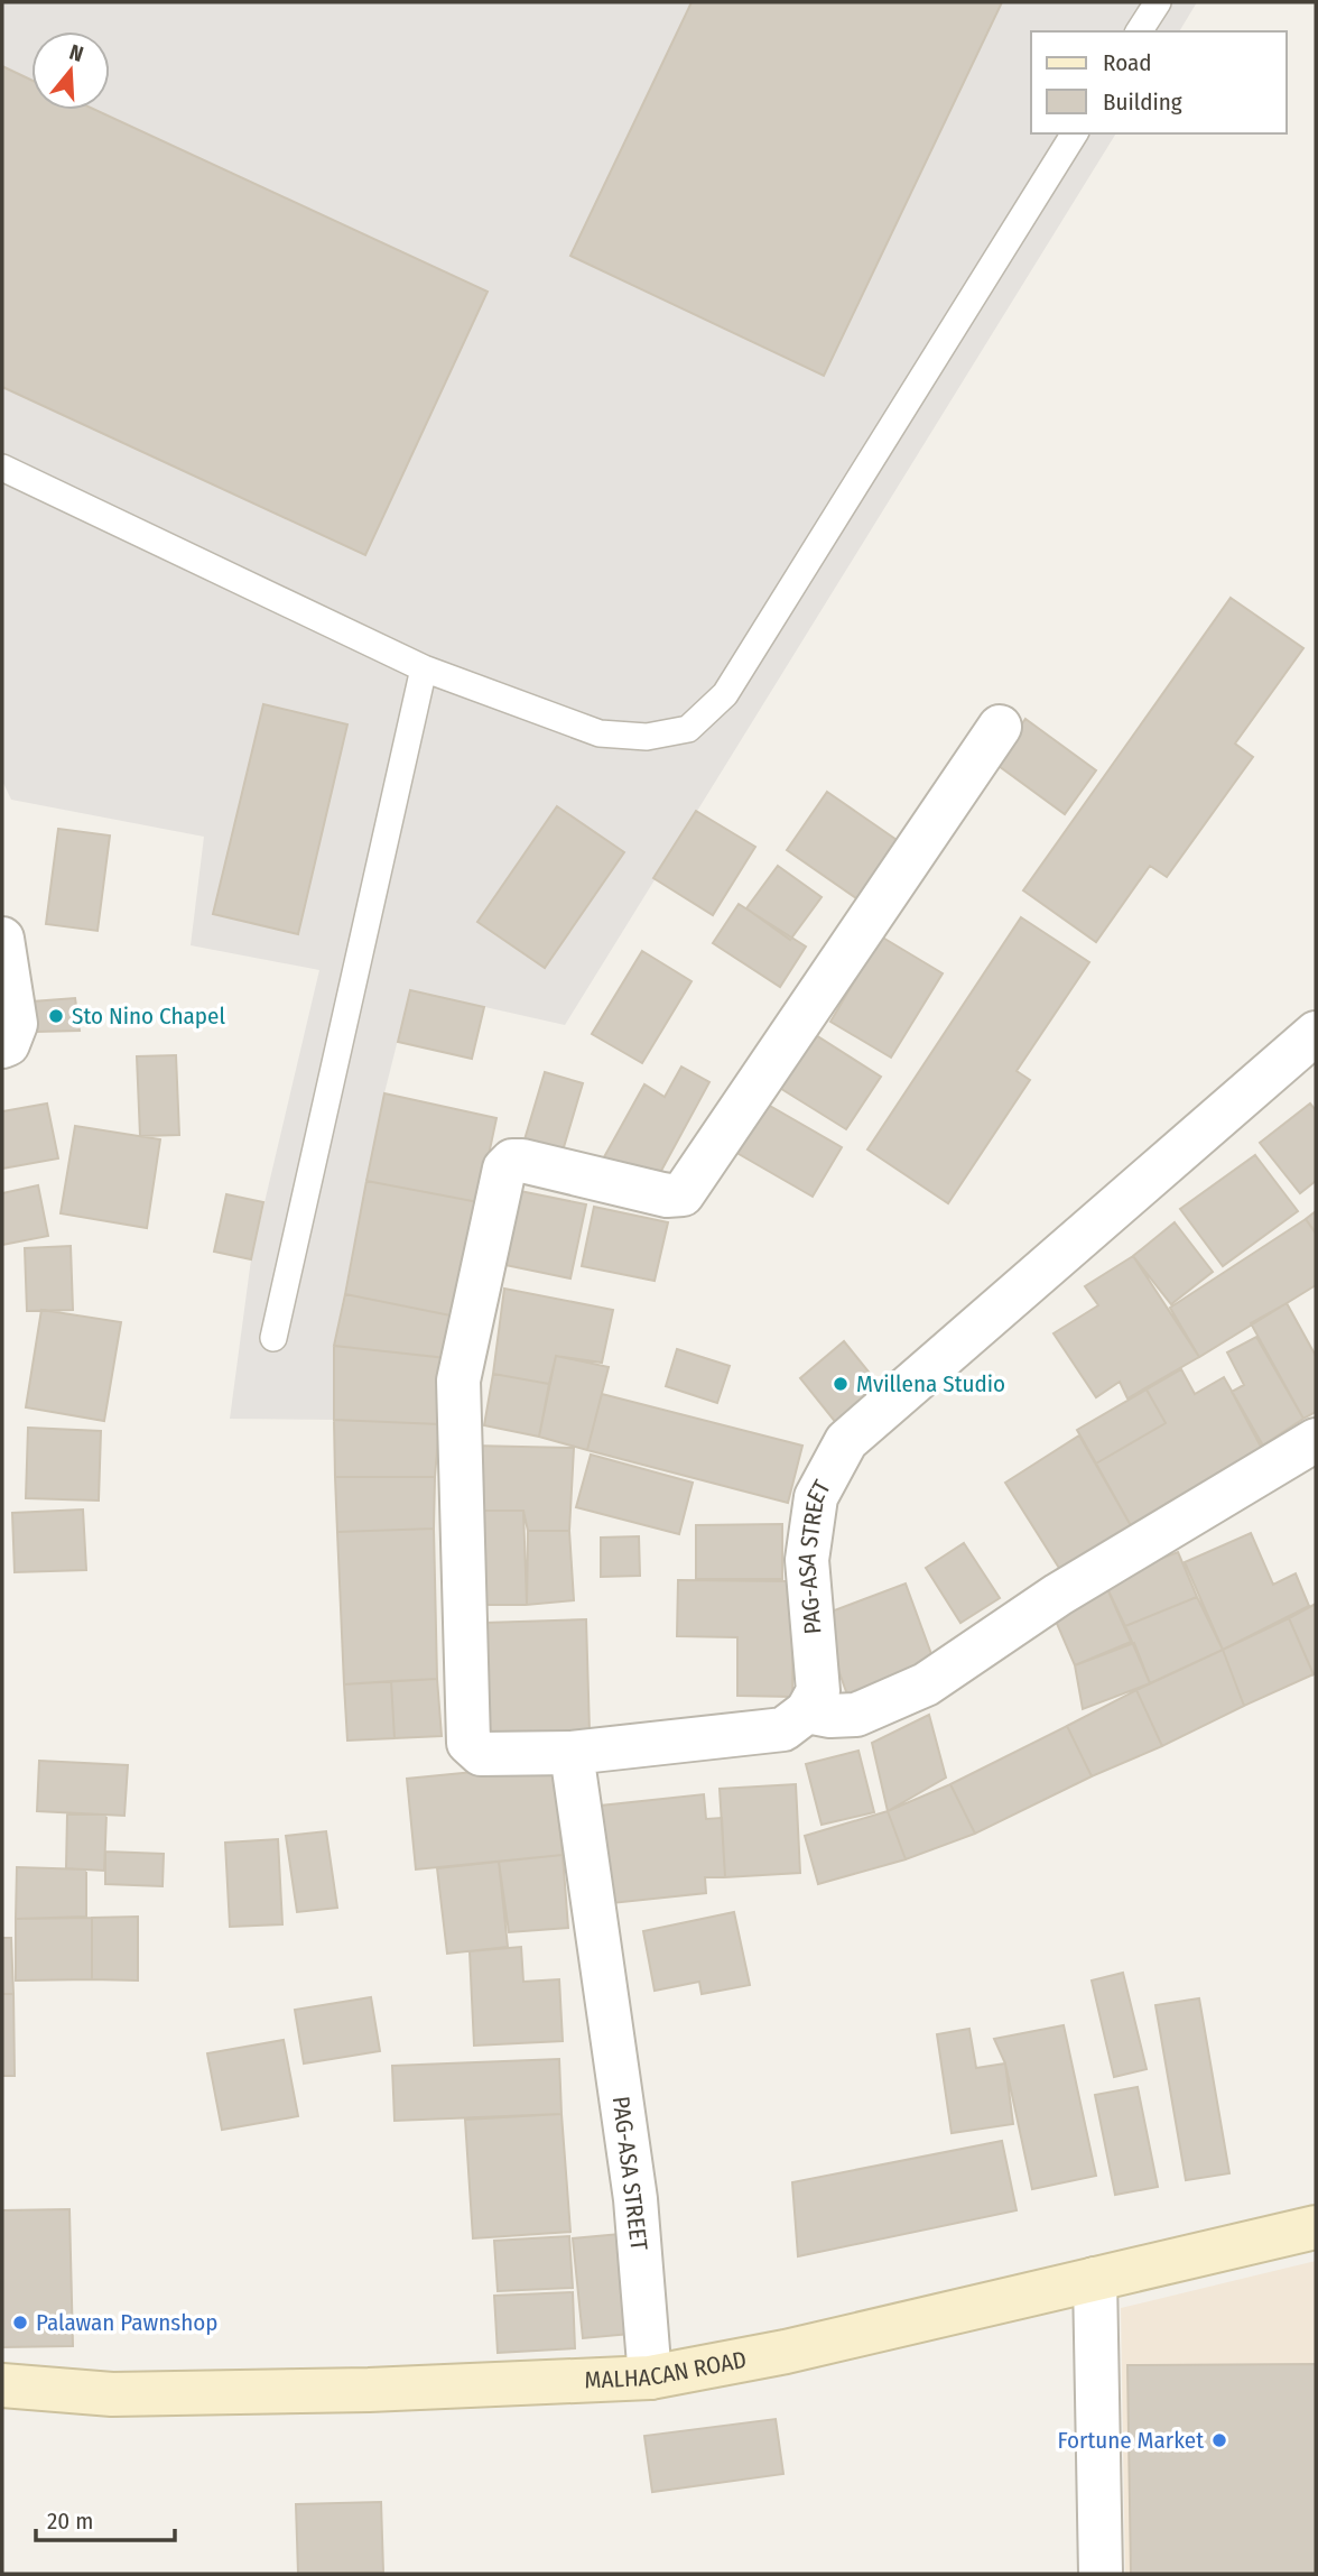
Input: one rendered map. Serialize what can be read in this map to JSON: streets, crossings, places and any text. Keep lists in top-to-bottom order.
{
  "streets": {
    "main road": ["MALHACAN ROAD"],
    "street": ["PAG-ASA STREET"]
  },
  "crossings": [
    ["PAG-ASA STREET", "MALHACAN ROAD"]
  ],
  "places": [
    "Sto Nino Chapel",
    "Mvillena Studio",
    "Palawan Pawnshop",
    "Fortune Market"
  ],
  "legend": ["Road", "Building"],
  "scale_bar": "20 m",
  "north": "top"
}
